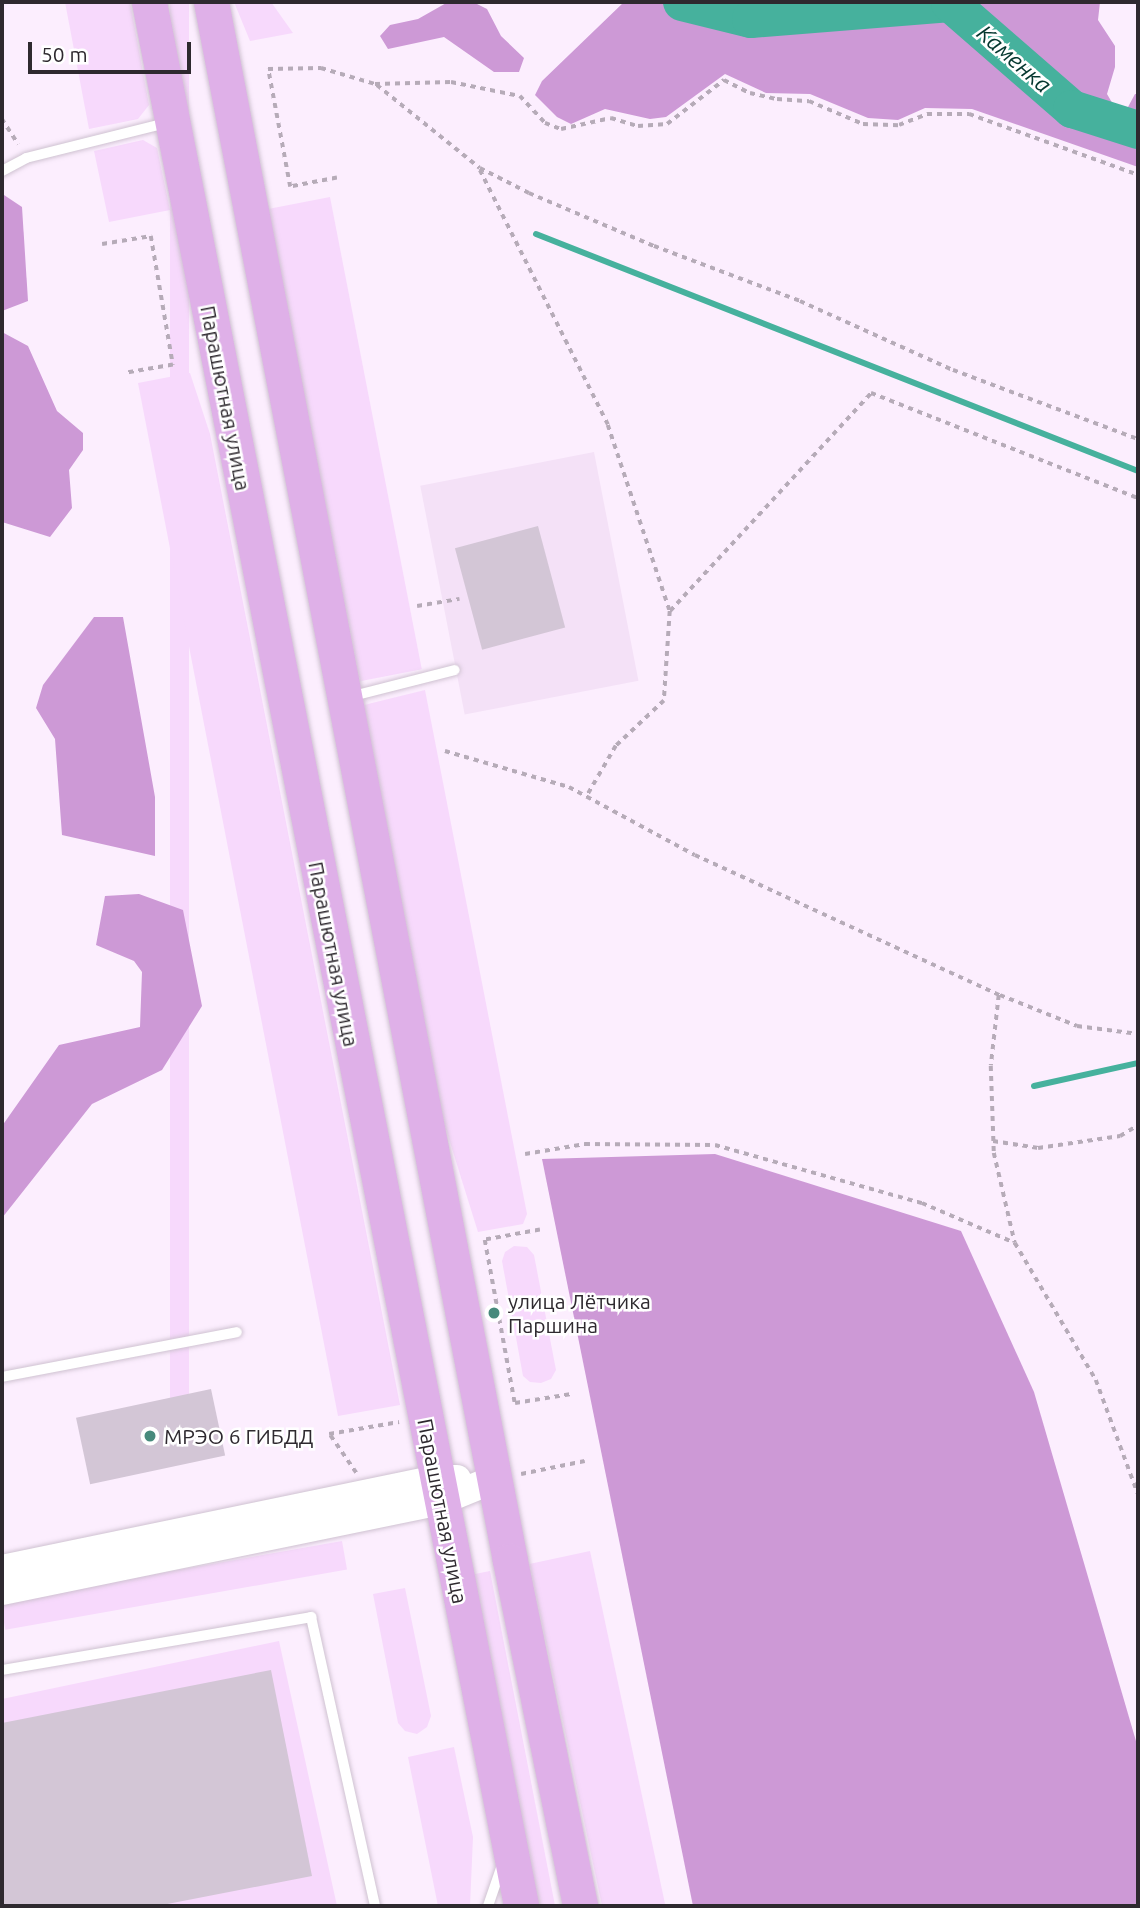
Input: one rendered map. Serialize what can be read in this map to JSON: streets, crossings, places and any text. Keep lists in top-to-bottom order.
{
  "streets": {
    "main road": ["Парашютная улица"]
  },
  "water": ["Каменка"],
  "places": ["улица Лётчика Паршина", "МРЭО 6 ГИБДД"],
  "scale_bar": "50 m"
}
